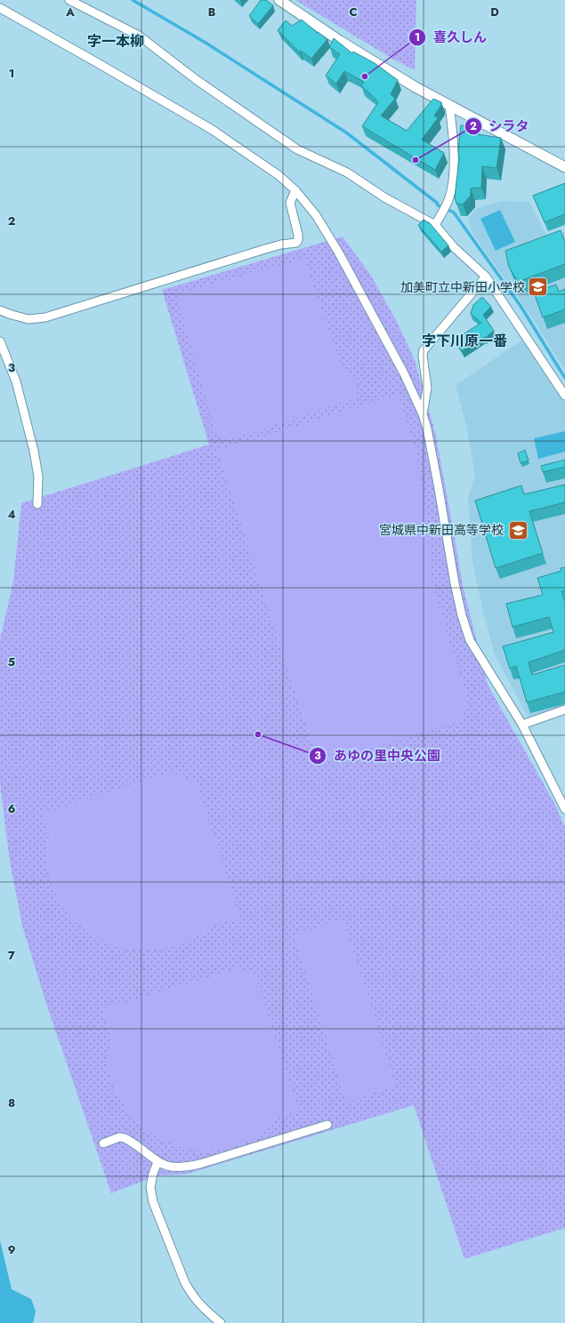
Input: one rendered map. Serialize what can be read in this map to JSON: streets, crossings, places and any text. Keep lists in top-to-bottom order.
{
  "districts": ["字一本柳", "字下川原一番"],
  "places": {
    "other": ["喜久しん", "シラタ", "あゆの里中央公園"],
    "school or university": ["加美町立中新田小学校", "宮城県中新田高等学校"]
  },
  "grid": {
    "columns": [
      "A",
      "B",
      "C",
      "D"
    ],
    "rows": [
      "1",
      "2",
      "3",
      "4",
      "5",
      "6",
      "7",
      "8",
      "9"
    ]
  }
}
